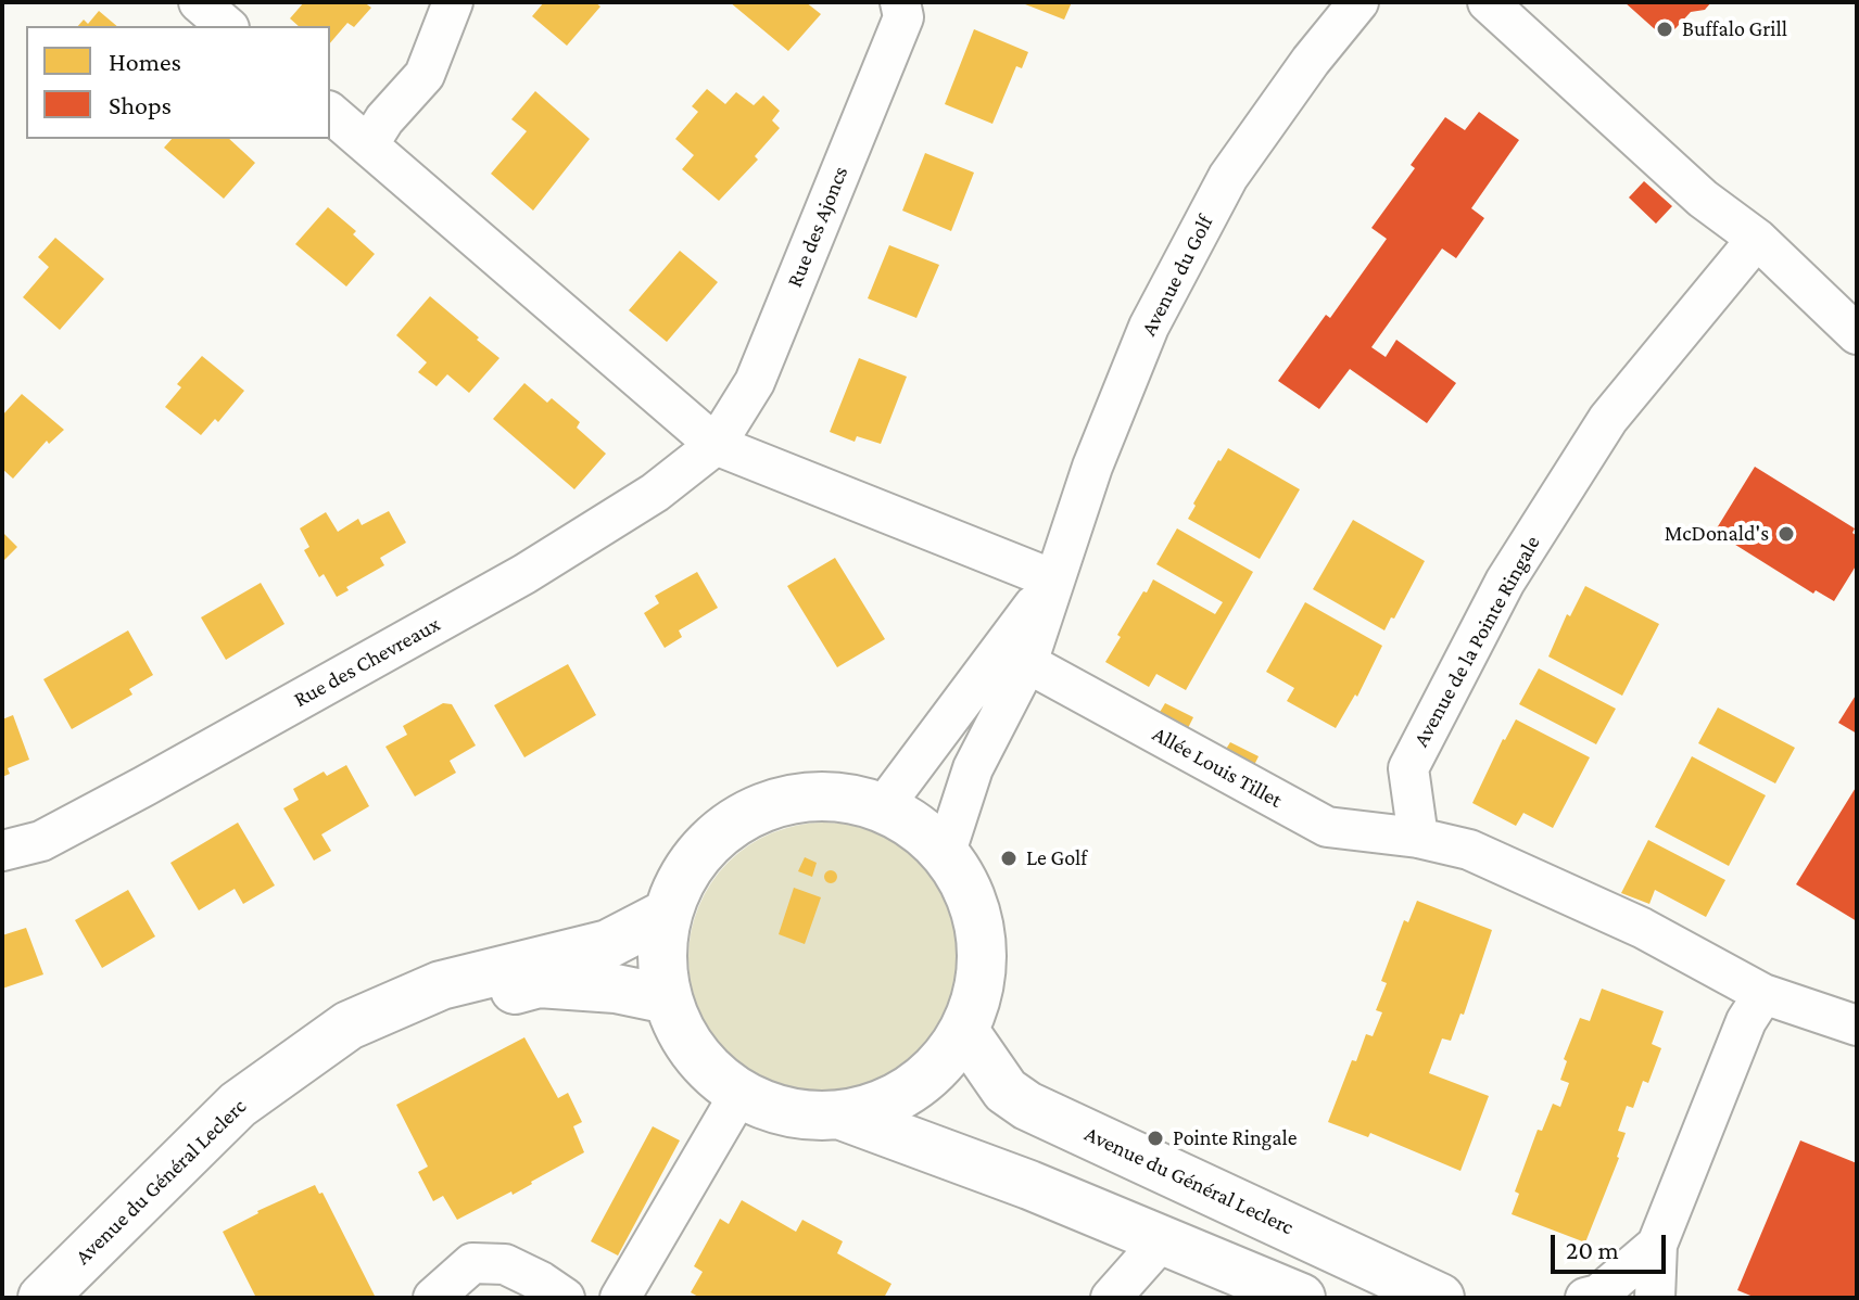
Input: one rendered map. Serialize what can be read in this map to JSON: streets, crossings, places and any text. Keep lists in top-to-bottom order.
{
  "streets": {
    "main road": ["Avenue du Général Leclerc"],
    "street": [
      "Rue des Ajoncs",
      "Avenue du Golf",
      "Avenue de la Pointe Ringale",
      "Rue des Chevreaux",
      "Allée Louis Tillet"
    ]
  },
  "crossings": [
    ["Rue des Ajoncs", "Rue des Chevreaux"],
    ["Avenue du Golf", "Allée Louis Tillet"],
    ["Avenue de la Pointe Ringale", "Allée Louis Tillet"]
  ],
  "places": [
    "Buffalo Grill",
    "McDonald's",
    "Le Golf",
    "Pointe Ringale"
  ],
  "legend": ["Homes", "Shops"],
  "scale_bar": "20 m"
}
